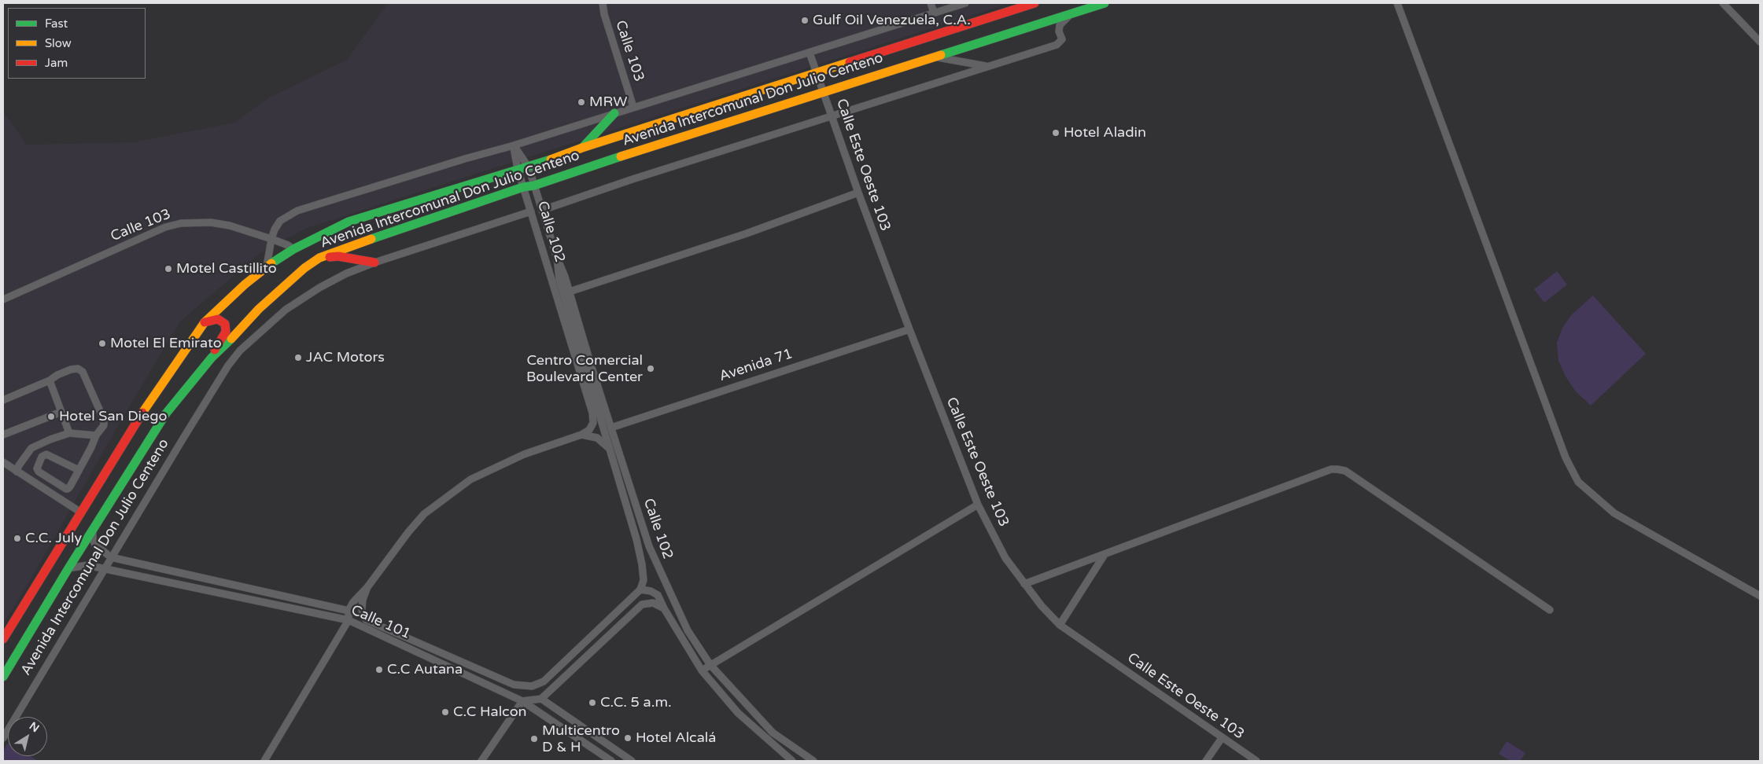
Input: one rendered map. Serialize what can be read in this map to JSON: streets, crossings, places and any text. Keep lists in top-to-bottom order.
{
  "streets": {
    "main road": ["Avenida Intercomunal Don Julio Centeno"],
    "street": [
      "Calle 103",
      "Calle Este Oeste 103",
      "Calle 102",
      "Avenida 71",
      "Calle 101"
    ]
  },
  "crossings": [
    ["Calle 103", "Avenida Intercomunal Don Julio Centeno"],
    ["Avenida Intercomunal Don Julio Centeno", "Calle Este Oeste 103"],
    ["Avenida Intercomunal Don Julio Centeno", "Calle 102"],
    ["Avenida Intercomunal Don Julio Centeno", "Calle 101"],
    ["Calle Este Oeste 103", "Avenida 71"],
    ["Calle 102", "Avenida 71"]
  ],
  "places": [
    "Gulf Oil Venezuela, C.A.",
    "MRW",
    "Hotel Aladin",
    "Motel Castillito",
    "Motel El Emirato",
    "JAC Motors",
    "Centro Comercial Boulevard Center",
    "Hotel San Diego",
    "C.C. July",
    "C.C Autana",
    "C.C. 5 a.m.",
    "C.C Halcon",
    "Hotel Alcalá",
    "Multicentro D & H"
  ],
  "legend": ["Fast", "Slow", "Jam"],
  "north": "top right"
}
